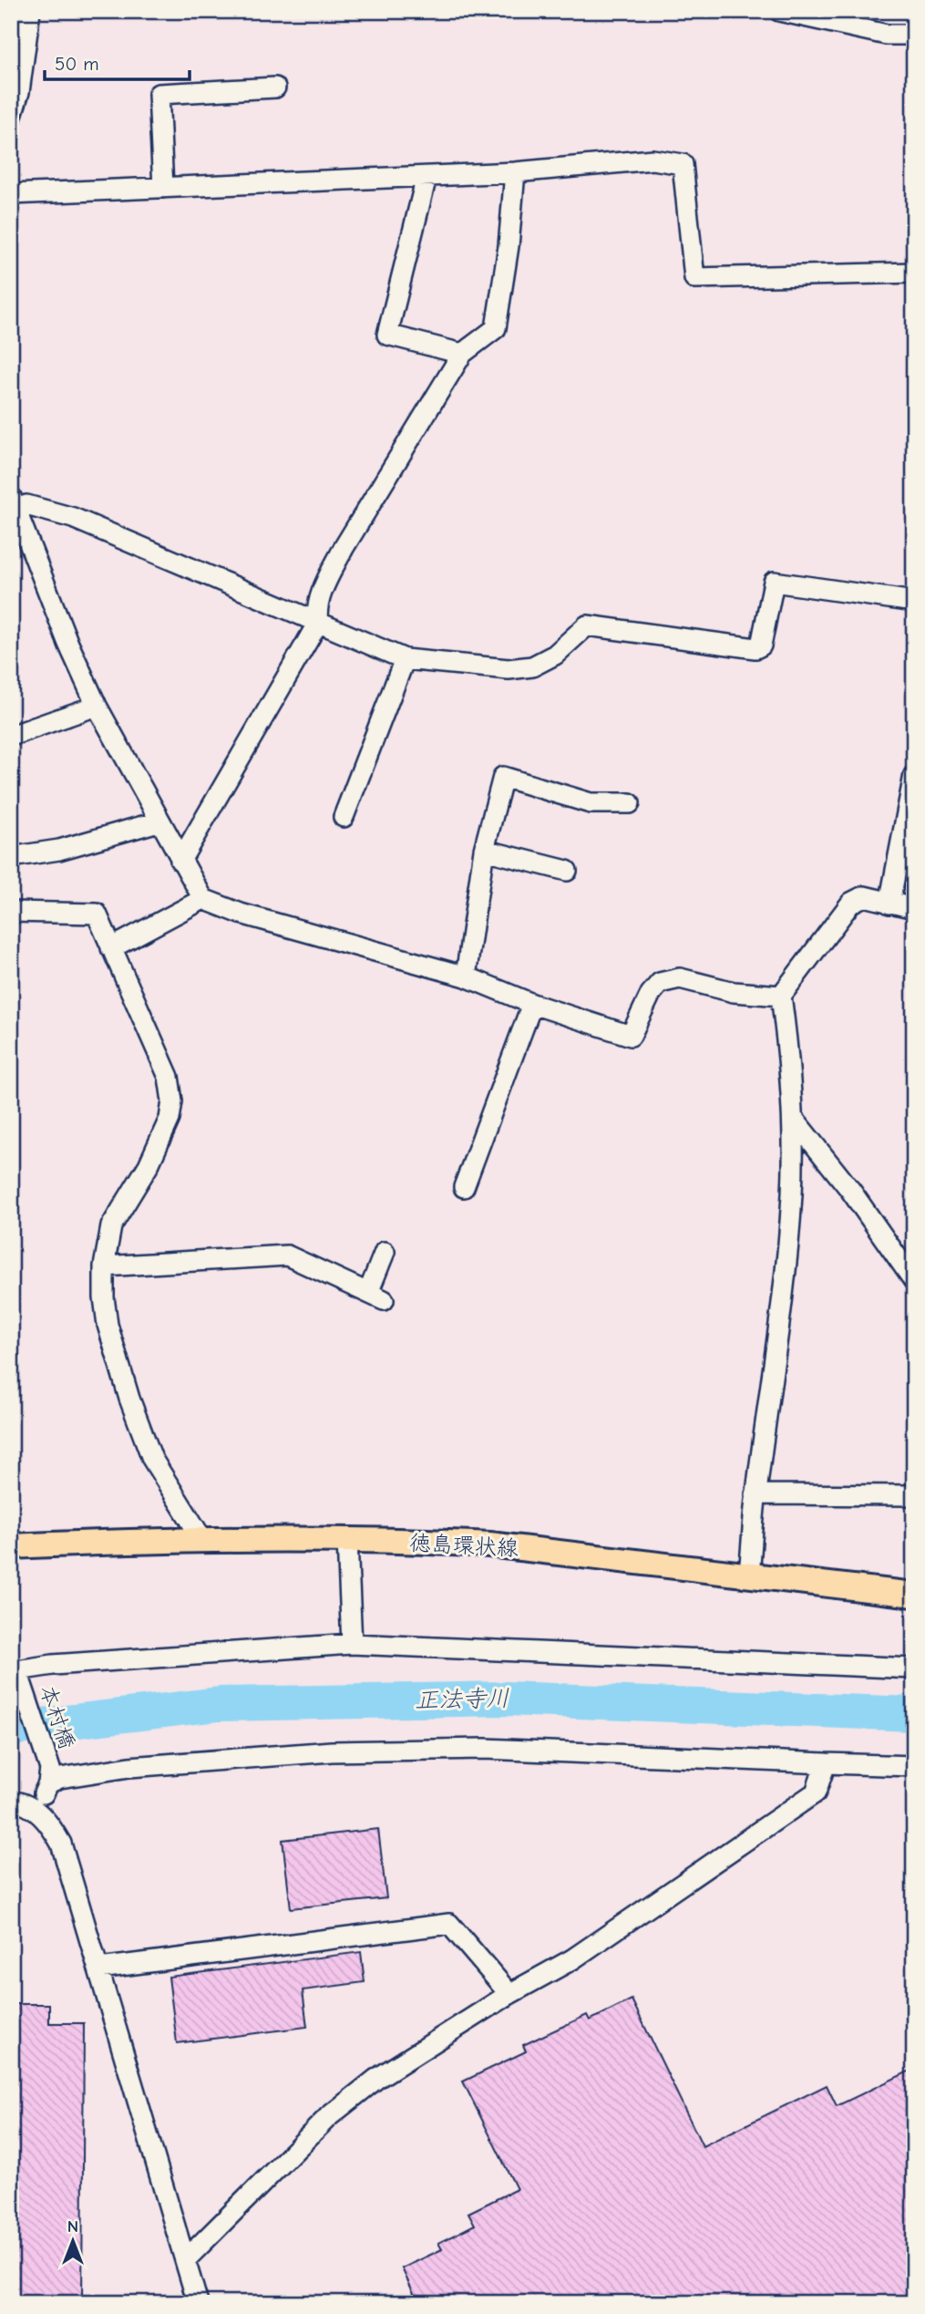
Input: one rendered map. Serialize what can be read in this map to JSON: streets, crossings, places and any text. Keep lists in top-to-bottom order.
{
  "streets": {
    "main road": ["徳島環状線"],
    "street": ["本村橋"]
  },
  "water": ["正法寺川"],
  "scale_bar": "50 m",
  "north": "top"
}
